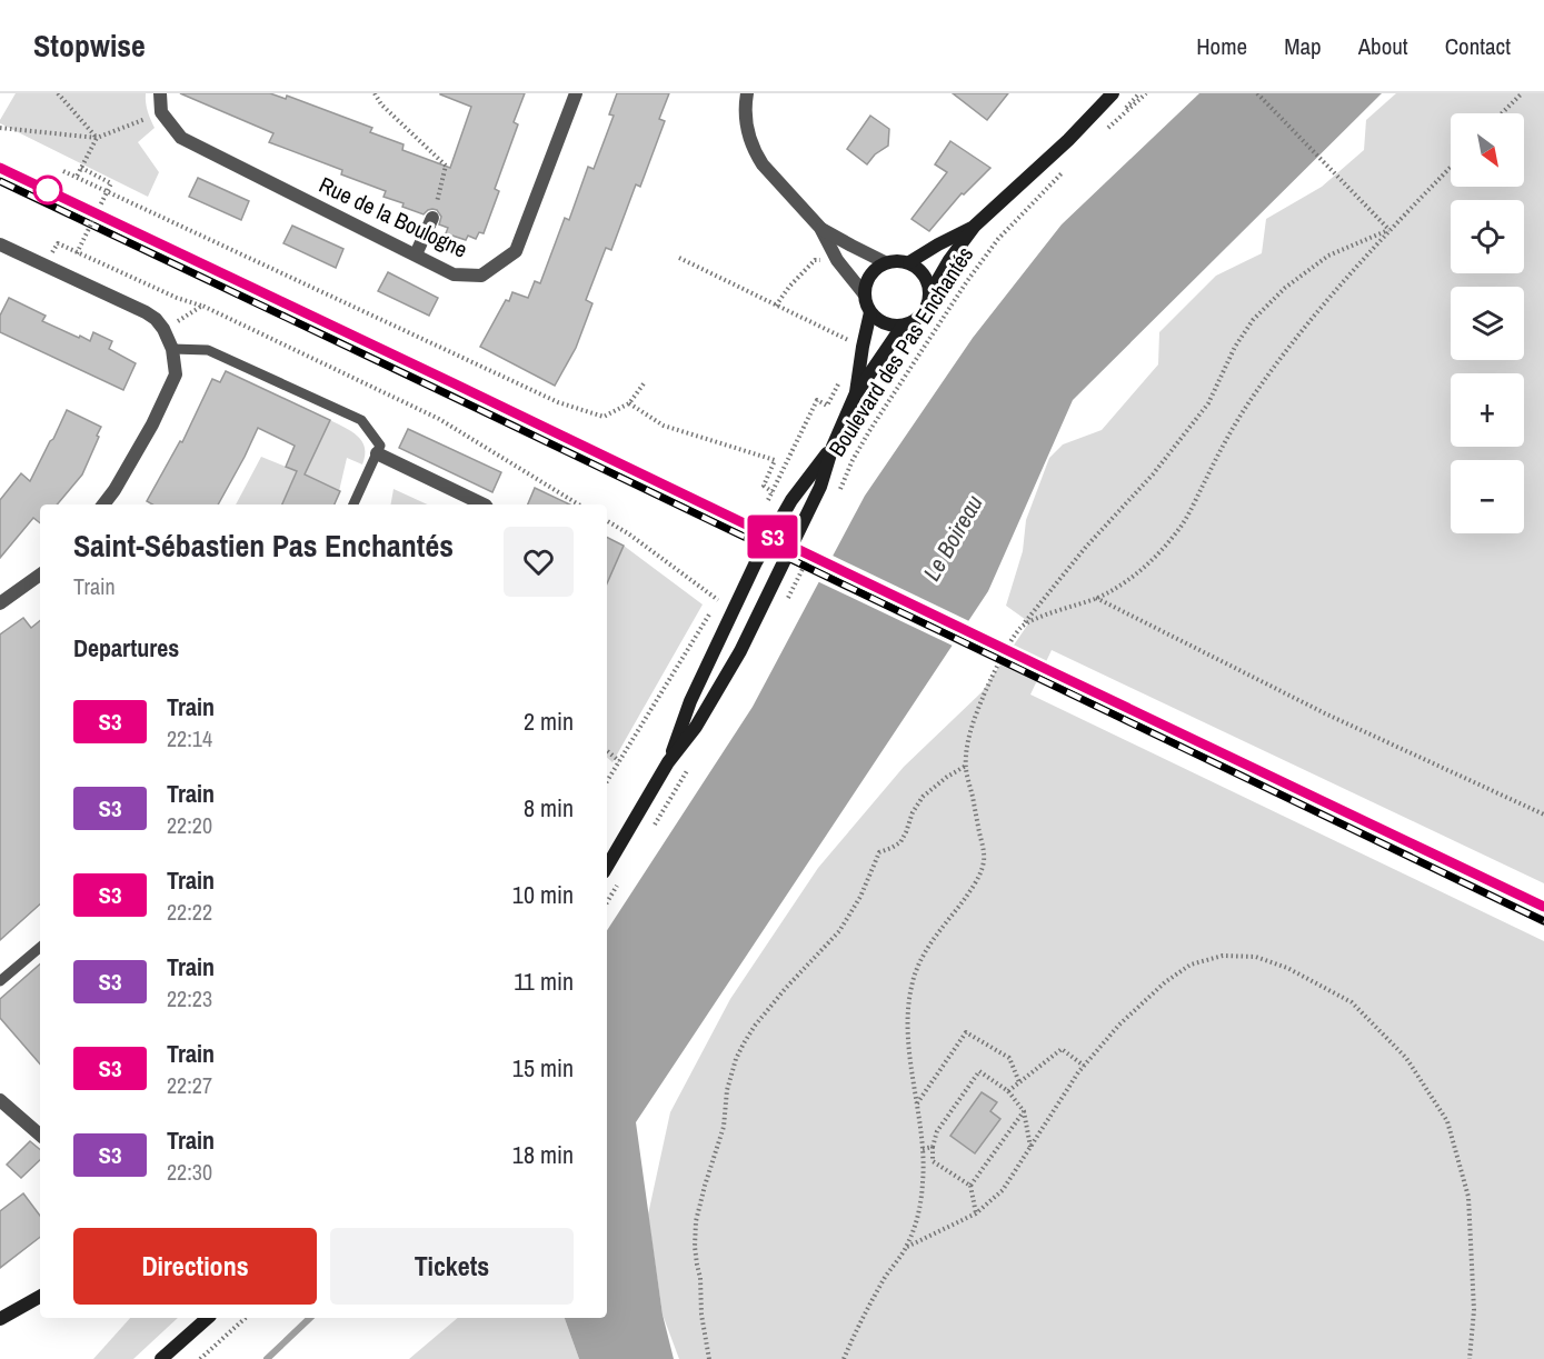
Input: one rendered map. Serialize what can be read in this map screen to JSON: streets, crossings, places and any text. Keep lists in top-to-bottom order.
{
  "streets": {
    "main road": ["Boulevard des Pas Enchantés"],
    "street": ["Rue de la Boulogne"]
  },
  "water": ["Le Boireau"],
  "north": "bottom right",
  "page": {
    "header": "Stopwise",
    "nav": [
      "Home",
      "Map",
      "About",
      "Contact"
    ],
    "on_map": "S3",
    "map_buttons": ["+", "−"],
    "heading": [
      ["Saint-Sébastien Pas Enchantés", "Train"],
      "Departures"
    ],
    "list": [
      {
        "mark": "S3",
        "name": "Train",
        "note": "22:14",
        "value": "2 min"
      },
      {
        "mark": "S3",
        "name": "Train",
        "note": "22:20",
        "value": "8 min"
      },
      {
        "mark": "S3",
        "name": "Train",
        "note": "22:22",
        "value": "10 min"
      },
      {
        "mark": "S3",
        "name": "Train",
        "note": "22:23",
        "value": "11 min"
      },
      {
        "mark": "S3",
        "name": "Train",
        "note": "22:27",
        "value": "15 min"
      },
      {
        "mark": "S3",
        "name": "Train",
        "note": "22:30",
        "value": "18 min"
      }
    ],
    "buttons": ["Directions", "Tickets"]
  }
}
